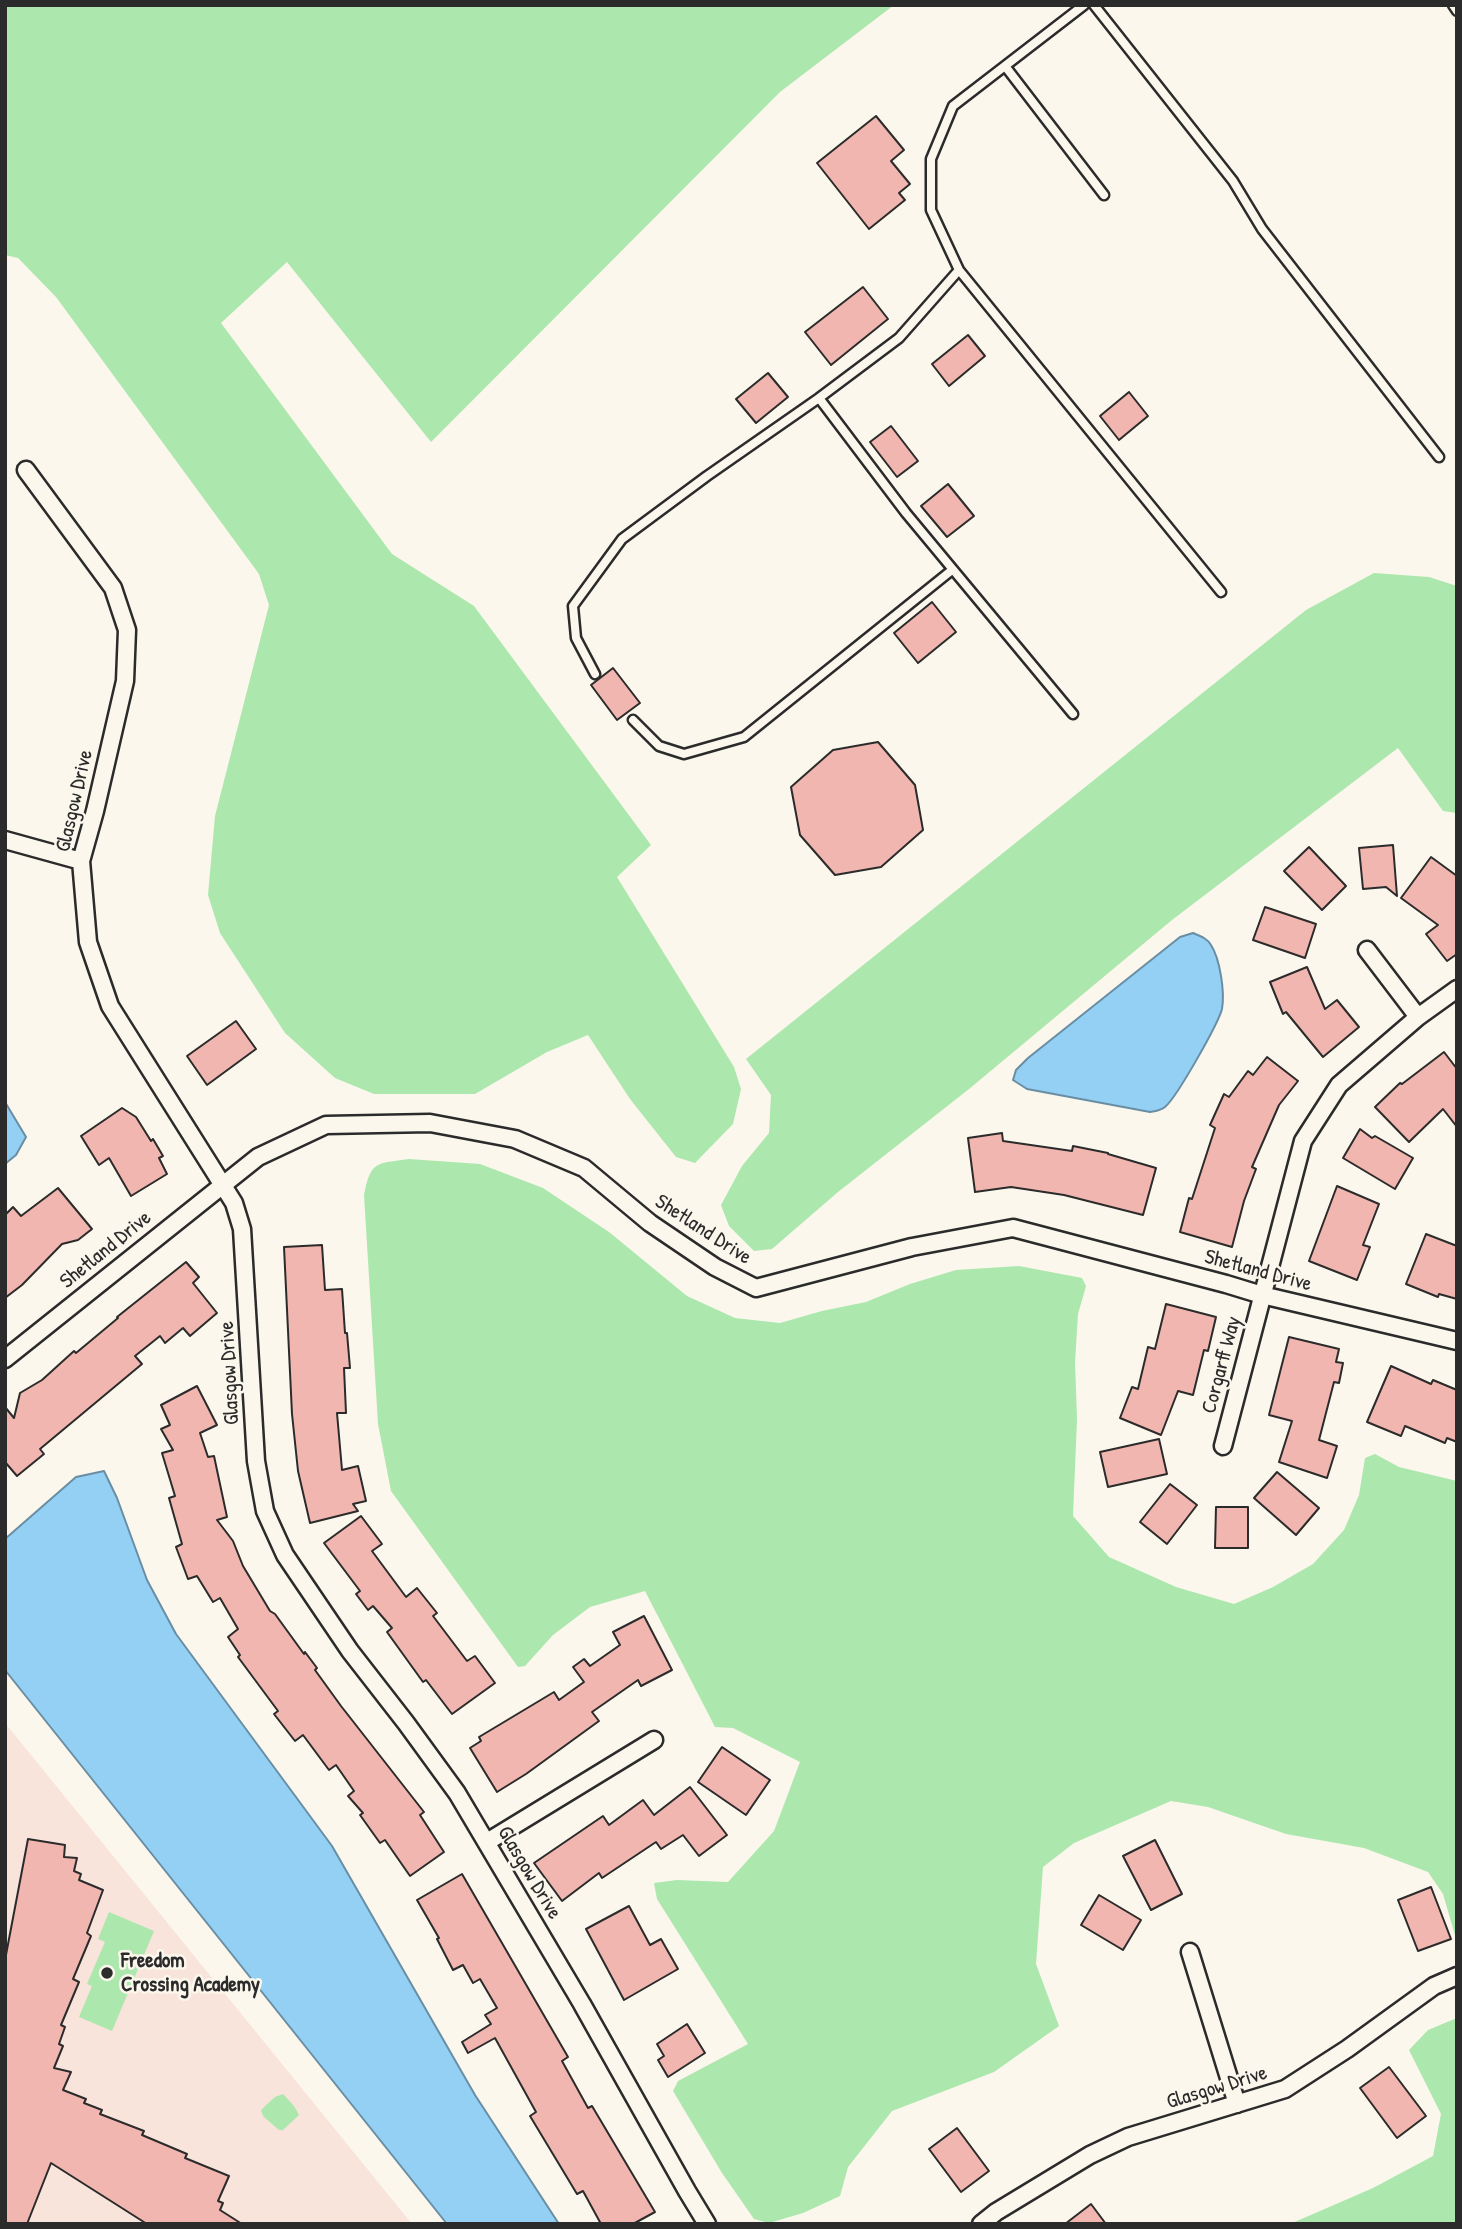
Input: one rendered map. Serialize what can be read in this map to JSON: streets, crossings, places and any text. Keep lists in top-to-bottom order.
{
  "streets": {
    "street": ["Glasgow Drive", "Shetland Drive", "Corgarff Way"]
  },
  "crossings": [
    ["Glasgow Drive", "Shetland Drive"],
    ["Shetland Drive", "Corgarff Way"]
  ],
  "places": ["Freedom Crossing Academy"]
}
